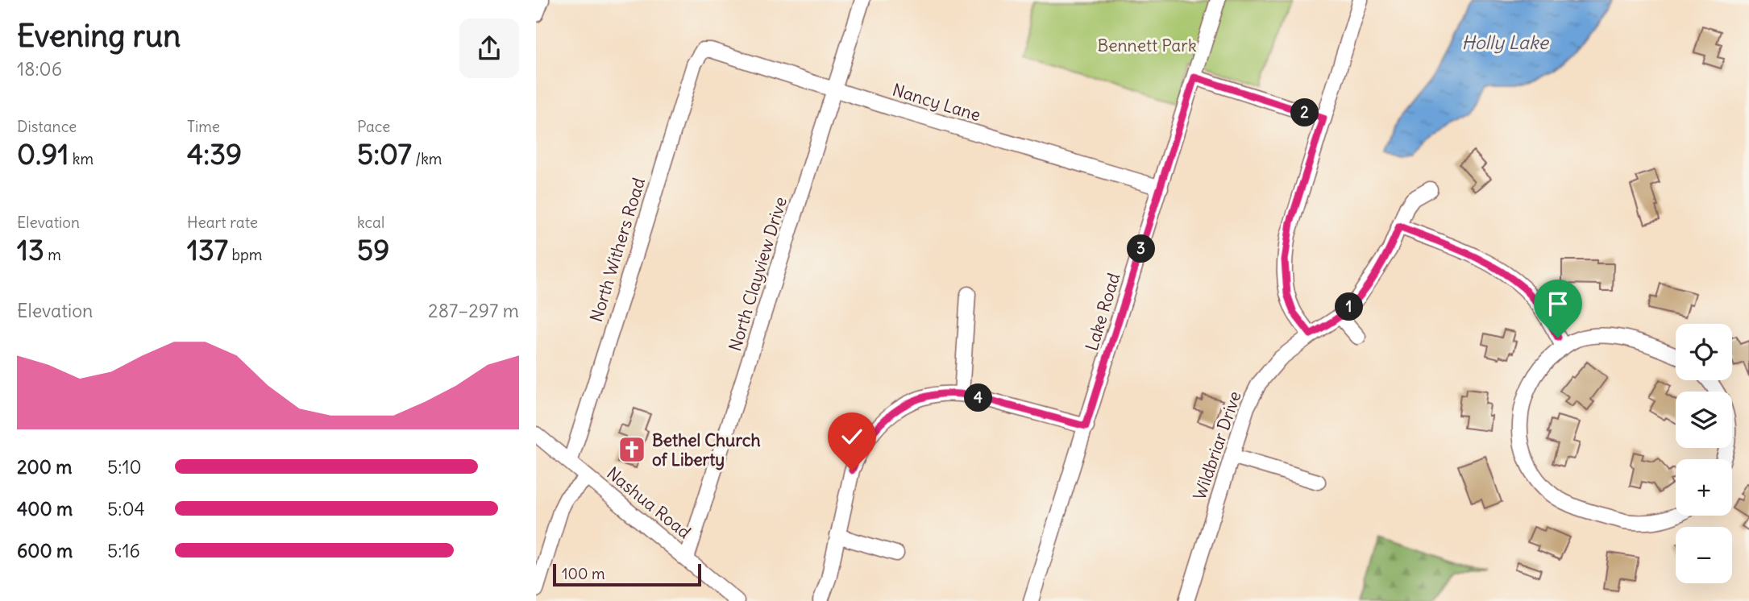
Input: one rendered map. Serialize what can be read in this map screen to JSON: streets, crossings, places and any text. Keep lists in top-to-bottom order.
{
  "streets": {
    "street": [
      "Nancy Lane",
      "North Withers Road",
      "North Clayview Drive",
      "Lake Road",
      "Wildbriar Drive",
      "Nashua Road"
    ]
  },
  "crossings": [
    ["Nancy Lane", "North Withers Road"],
    ["Nancy Lane", "North Clayview Drive"],
    ["Nancy Lane", "Lake Road"],
    ["North Withers Road", "Nashua Road"],
    ["North Clayview Drive", "Nashua Road"]
  ],
  "water": ["Holly Lake"],
  "parks": ["Bennett Park"],
  "places": {
    "church": ["Bethel Church of Liberty"]
  },
  "scale_bar": "100 m",
  "page": {
    "heading": ["Evening run", "18:06"],
    "stats": [
      ["Distance", "0.91 km"],
      ["Time", "4:39"],
      ["Pace", "5:07 /km"],
      ["Elevation", "13 m"],
      ["Heart rate", "137 bpm"],
      ["kcal", "59"]
    ],
    "pins": [
      "2",
      "3",
      "1",
      "4"
    ],
    "chart": ["Elevation", "287–297 m"],
    "map_buttons": ["+", "−"],
    "list": [
      {
        "name": "200 m",
        "note": "5:10"
      },
      {
        "name": "400 m",
        "note": "5:04"
      },
      {
        "name": "600 m",
        "note": "5:16"
      }
    ],
    "scale": "100 m"
  }
}
